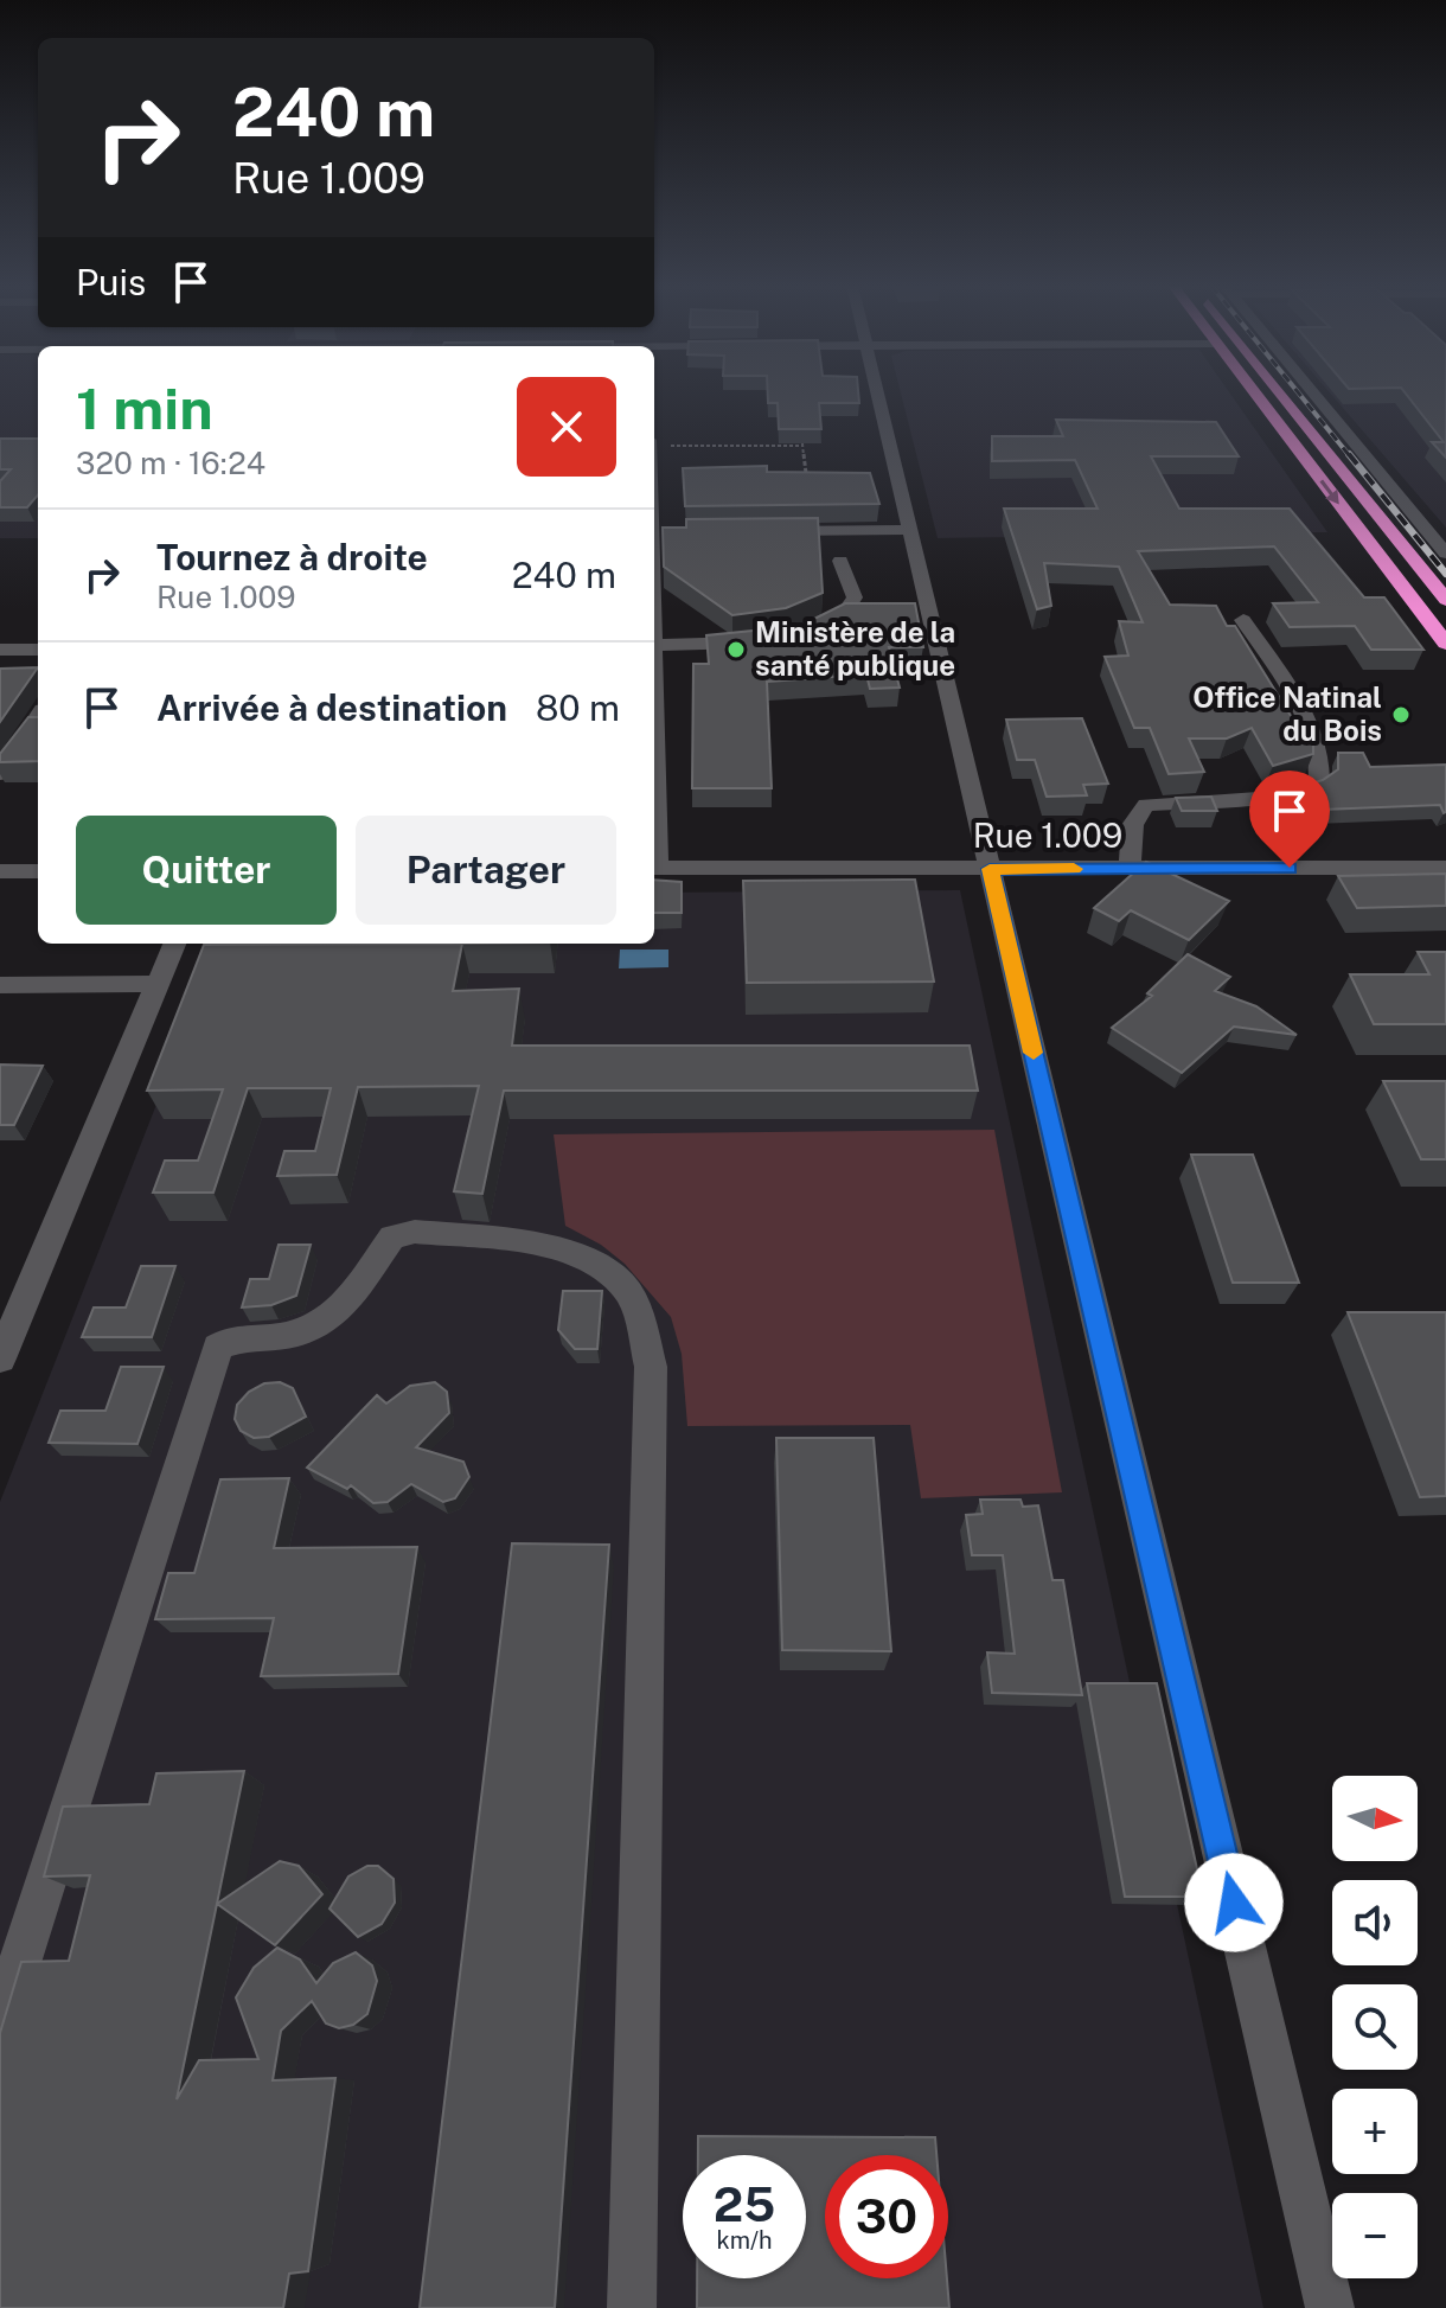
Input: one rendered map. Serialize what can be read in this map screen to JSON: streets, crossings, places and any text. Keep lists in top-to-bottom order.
{
  "streets": {
    "street": ["Rue 1.009"]
  },
  "places": ["Ministère de la santé publique", "Office Natinal du Bois"],
  "north": "right",
  "page": {
    "turn": ["240 m", "Rue 1.009"],
    "then": "Puis",
    "heading": ["1 min", "320 m · 16:24"],
    "list": [
      {
        "name": "Tournez à droite",
        "note": "Rue 1.009",
        "value": "240 m"
      },
      {
        "name": "Arrivée à destination",
        "value": "80 m"
      }
    ],
    "buttons": ["Quitter", "Partager"],
    "map_buttons": ["+", "−"],
    "speed": "25 km/h",
    "limit": "30"
  }
}
